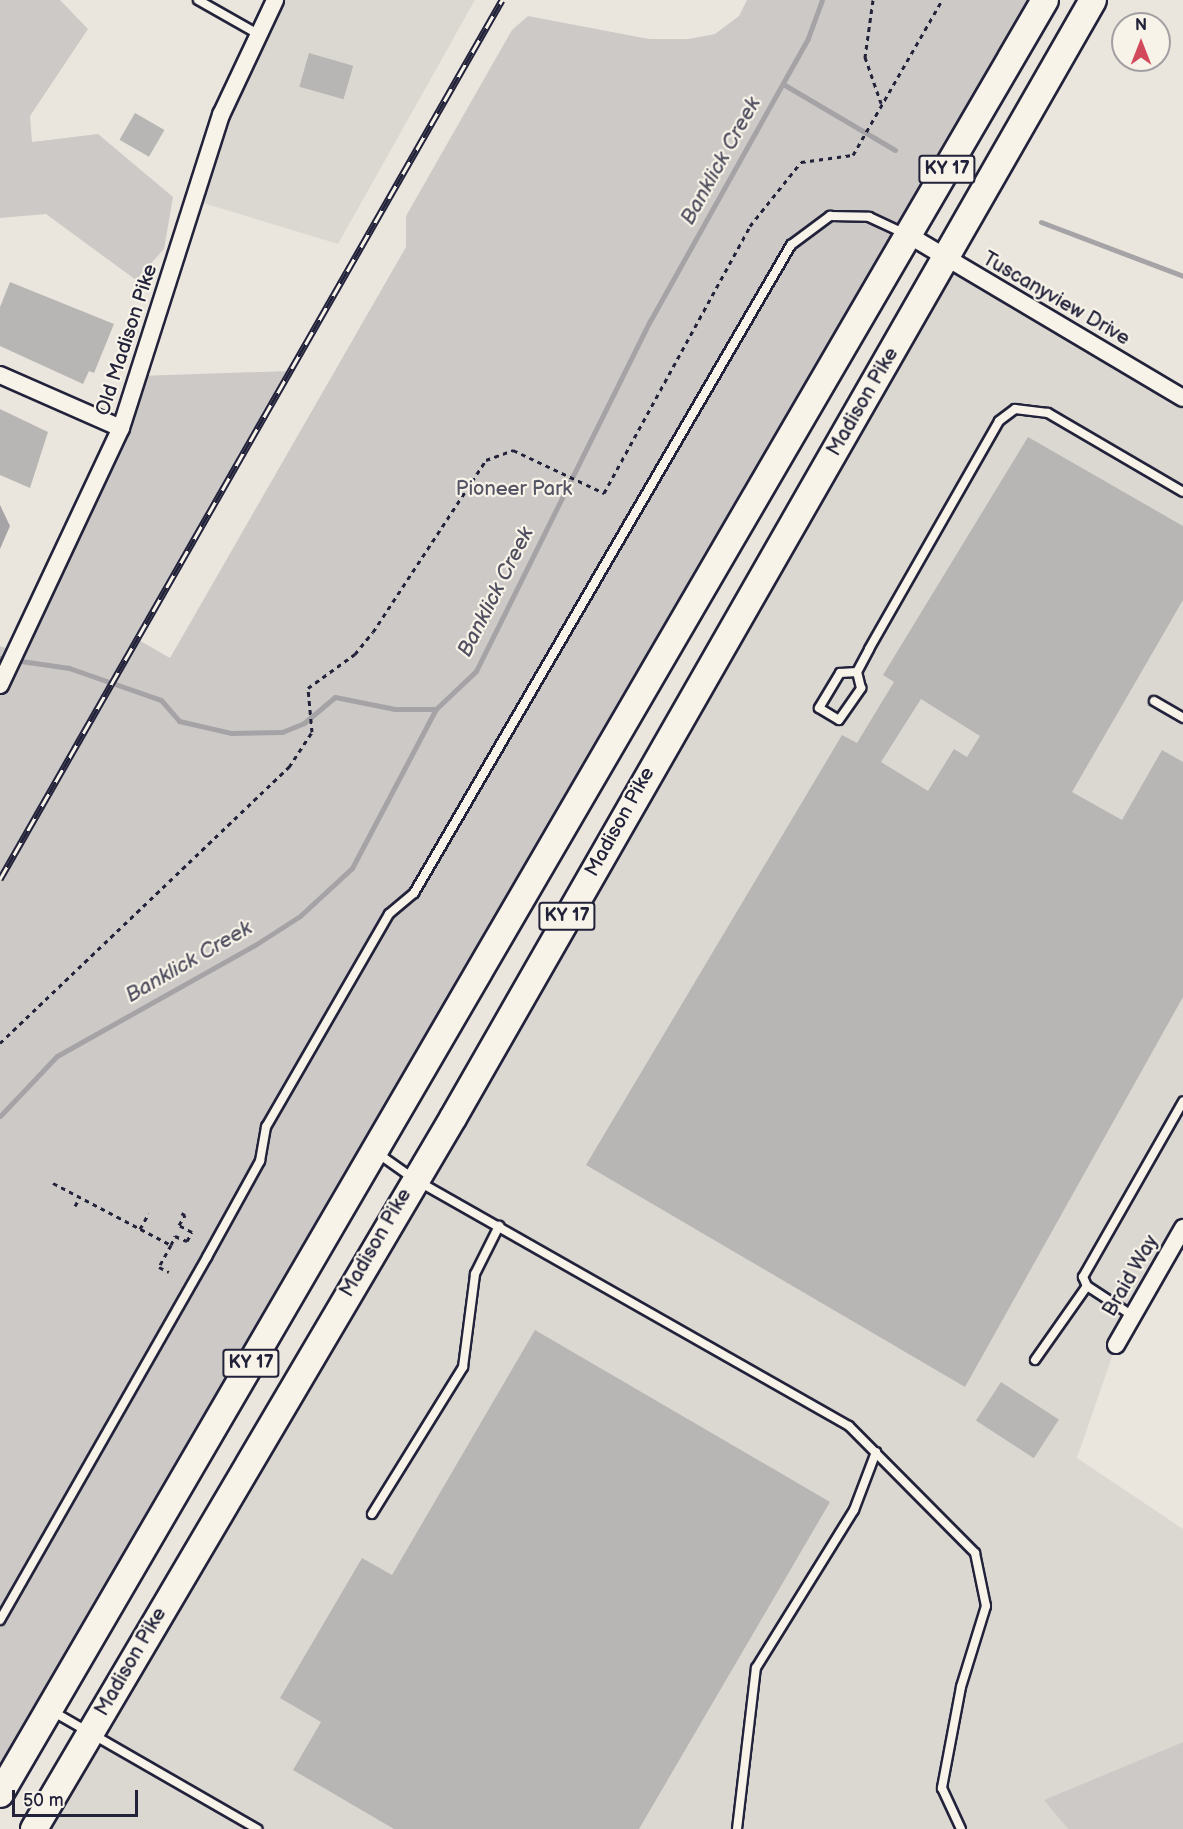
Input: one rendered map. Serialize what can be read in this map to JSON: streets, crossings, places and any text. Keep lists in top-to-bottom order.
{
  "streets": {
    "main road": ["KY 17", "Madison Pike"],
    "street": ["Tuscanyview Drive", "Old Madison Pike", "Braid Way"]
  },
  "crossings": [
    ["KY 17", "Tuscanyview Drive"],
    ["Tuscanyview Drive", "Madison Pike"]
  ],
  "water": ["Banklick Creek"],
  "parks": ["Pioneer Park"],
  "scale_bar": "50 m",
  "north": "top"
}
